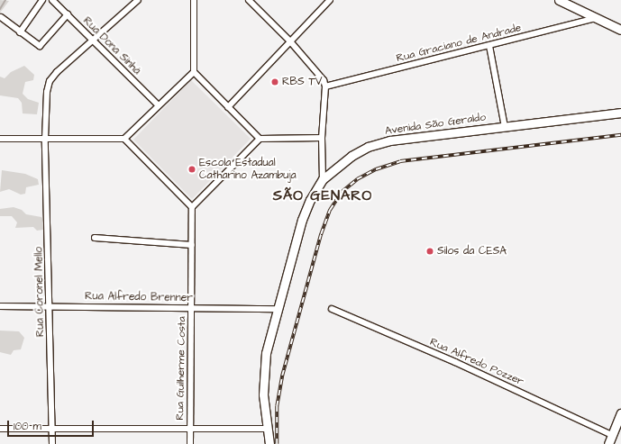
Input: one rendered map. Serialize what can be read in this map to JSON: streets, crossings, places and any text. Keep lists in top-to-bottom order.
{
  "streets": {
    "street": [
      "Rua Graciano de Andrade",
      "Rua Dona Sinhá",
      "Avenida São Geraldo",
      "Rua Coronel Mello",
      "Rua Alfredo Brenner",
      "Rua Alfredo Pozzer",
      "Rua Guilherme Costa"
    ]
  },
  "crossings": [
    ["Rua Dona Sinhá", "Rua Coronel Mello"],
    ["Avenida São Geraldo", "Rua Alfredo Brenner"],
    ["Rua Coronel Mello", "Rua Alfredo Brenner"],
    ["Rua Alfredo Brenner", "Rua Guilherme Costa"]
  ],
  "districts": ["SÃO GENARO"],
  "places": ["RBS TV", "Escola Estadual Catharino Azambuja", "Silos da CESA"],
  "scale_bar": "100 m"
}
